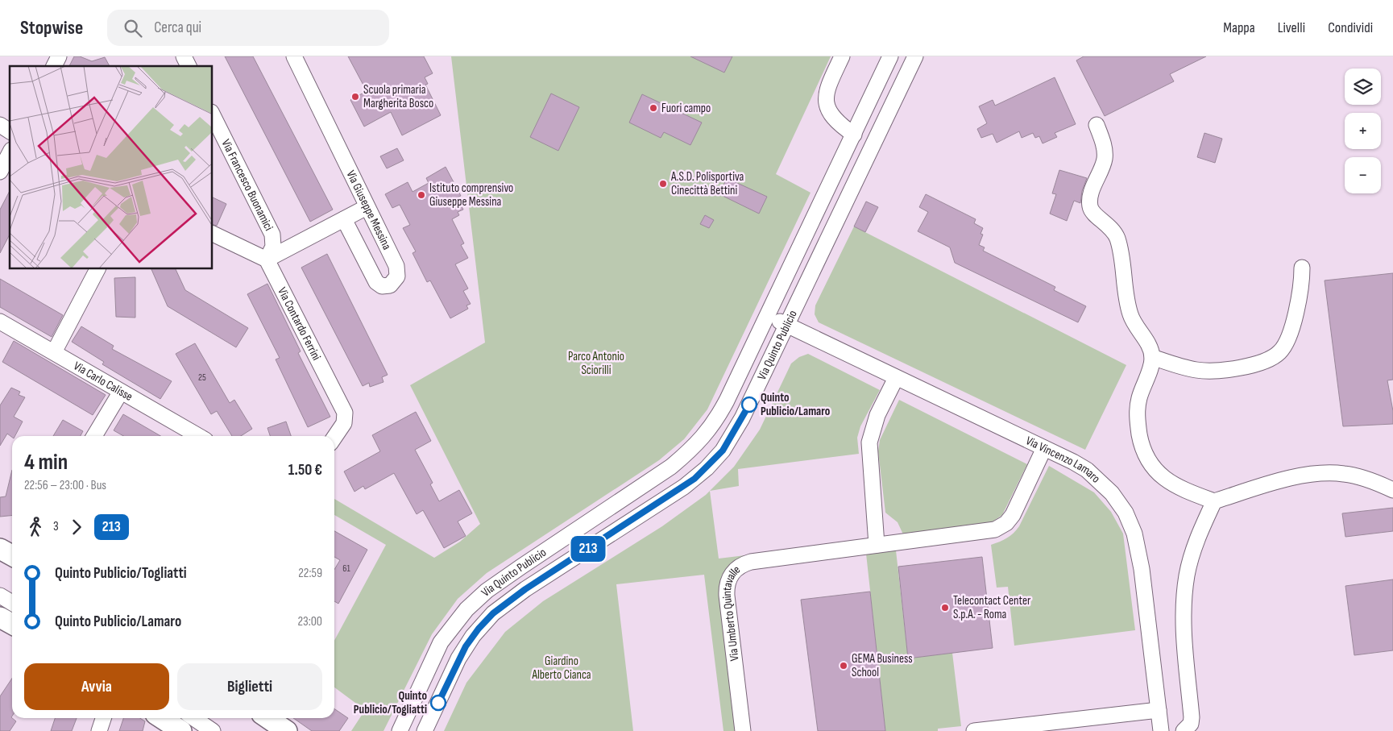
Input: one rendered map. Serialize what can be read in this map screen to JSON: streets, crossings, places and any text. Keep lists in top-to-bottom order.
{
  "streets": {
    "street": [
      "Via Francesco Buonamici",
      "Via Giuseppe Messina",
      "Via Contardo Ferrini",
      "Via Quinto Publicio",
      "Via Carlo Calisse",
      "Via Vincenzo Lamaro",
      "Via Umberto Quintavalle"
    ]
  },
  "crossings": [
    ["Via Francesco Buonamici", "Via Contardo Ferrini"],
    ["Via Quinto Publicio", "Via Vincenzo Lamaro"],
    ["Via Vincenzo Lamaro", "Via Umberto Quintavalle"]
  ],
  "parks": ["Parco Antonio Sciorilli", "Giardino Alberto Cianca"],
  "places": [
    "Scuola primaria Margherita Bosco",
    "Fuori campo",
    "A.S.D. Polisportiva Cinecittà Bettini",
    "Istituto comprensivo Giuseppe Messina",
    "Quinto Publicio/Lamaro",
    "Telecontact Center S.p.A. - Roma",
    "GEMA Business School",
    "Quinto Publicio/Togliatti"
  ],
  "lines": ["bus line 213"],
  "house_numbers": ["25", "61"],
  "page": {
    "header": "Stopwise",
    "search": "Cerca qui",
    "nav": ["Mappa", "Livelli", "Condividi"],
    "on_map": "213",
    "map_buttons": ["+", "−"],
    "heading": ["4 min", "22:56 – 23:00 · Bus", "1.50 €"],
    "legs": ["3", "213"],
    "list": [
      {
        "name": "Quinto Publicio/Togliatti",
        "value": "22:59"
      },
      {
        "name": "Quinto Publicio/Lamaro",
        "value": "23:00"
      }
    ],
    "buttons": ["Avvia", "Biglietti"]
  }
}
